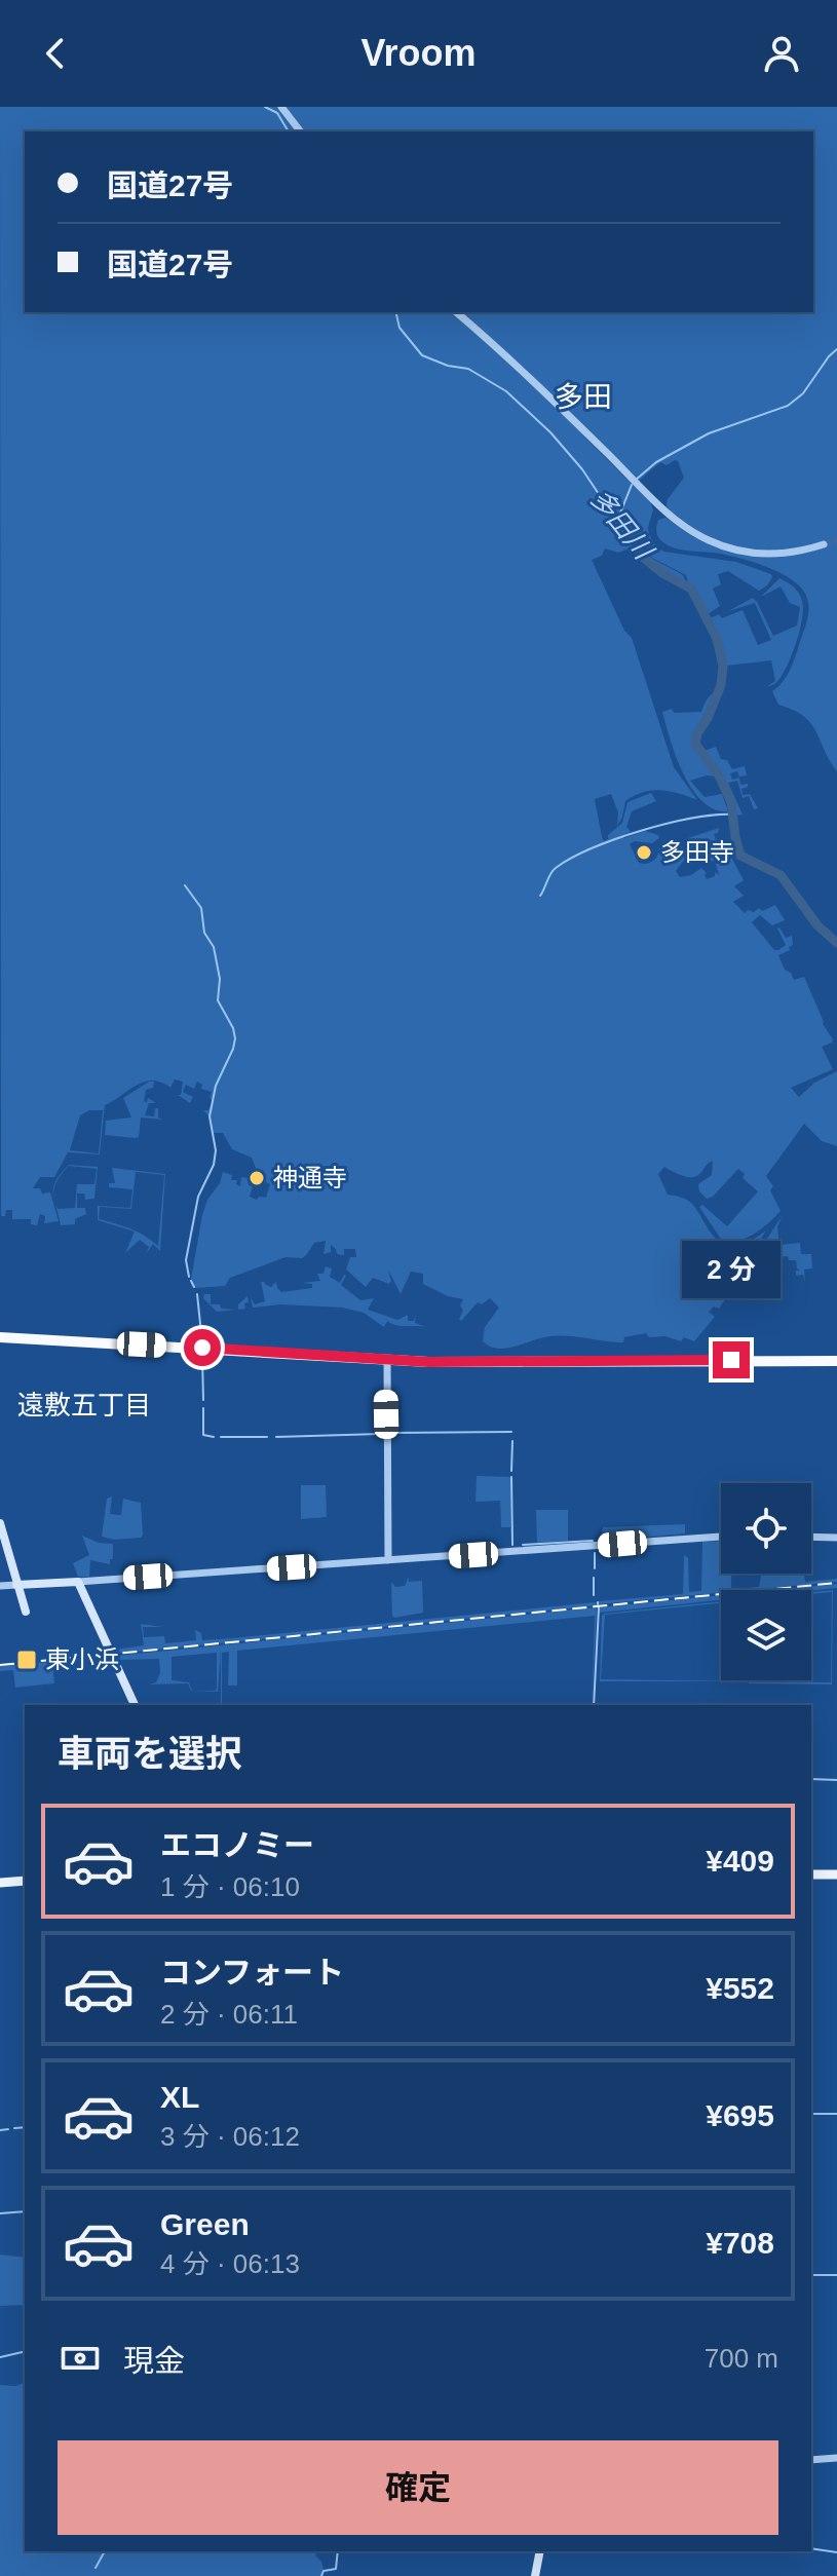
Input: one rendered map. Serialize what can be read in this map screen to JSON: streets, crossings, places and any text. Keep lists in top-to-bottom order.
{
  "districts": ["多田", "遠敷五丁目"],
  "water": ["多田川"],
  "places": {
    "other": ["多田寺", "神通寺"],
    "transit": ["東小浜"]
  },
  "page": {
    "header": "Vroom",
    "banner": ["国道27号", "国道27号"],
    "bubble": "2 分",
    "heading": "車両を選択",
    "list": [
      {
        "name": "エコノミー",
        "note": "1 分 · 06:10",
        "value": "¥409"
      },
      {
        "name": "コンフォート",
        "note": "2 分 · 06:11",
        "value": "¥552"
      },
      {
        "name": "XL",
        "note": "3 分 · 06:12",
        "value": "¥695"
      },
      {
        "name": "Green",
        "note": "4 分 · 06:13",
        "value": "¥708"
      }
    ],
    "pay": ["現金", "700 m"],
    "buttons": "確定"
  }
}
